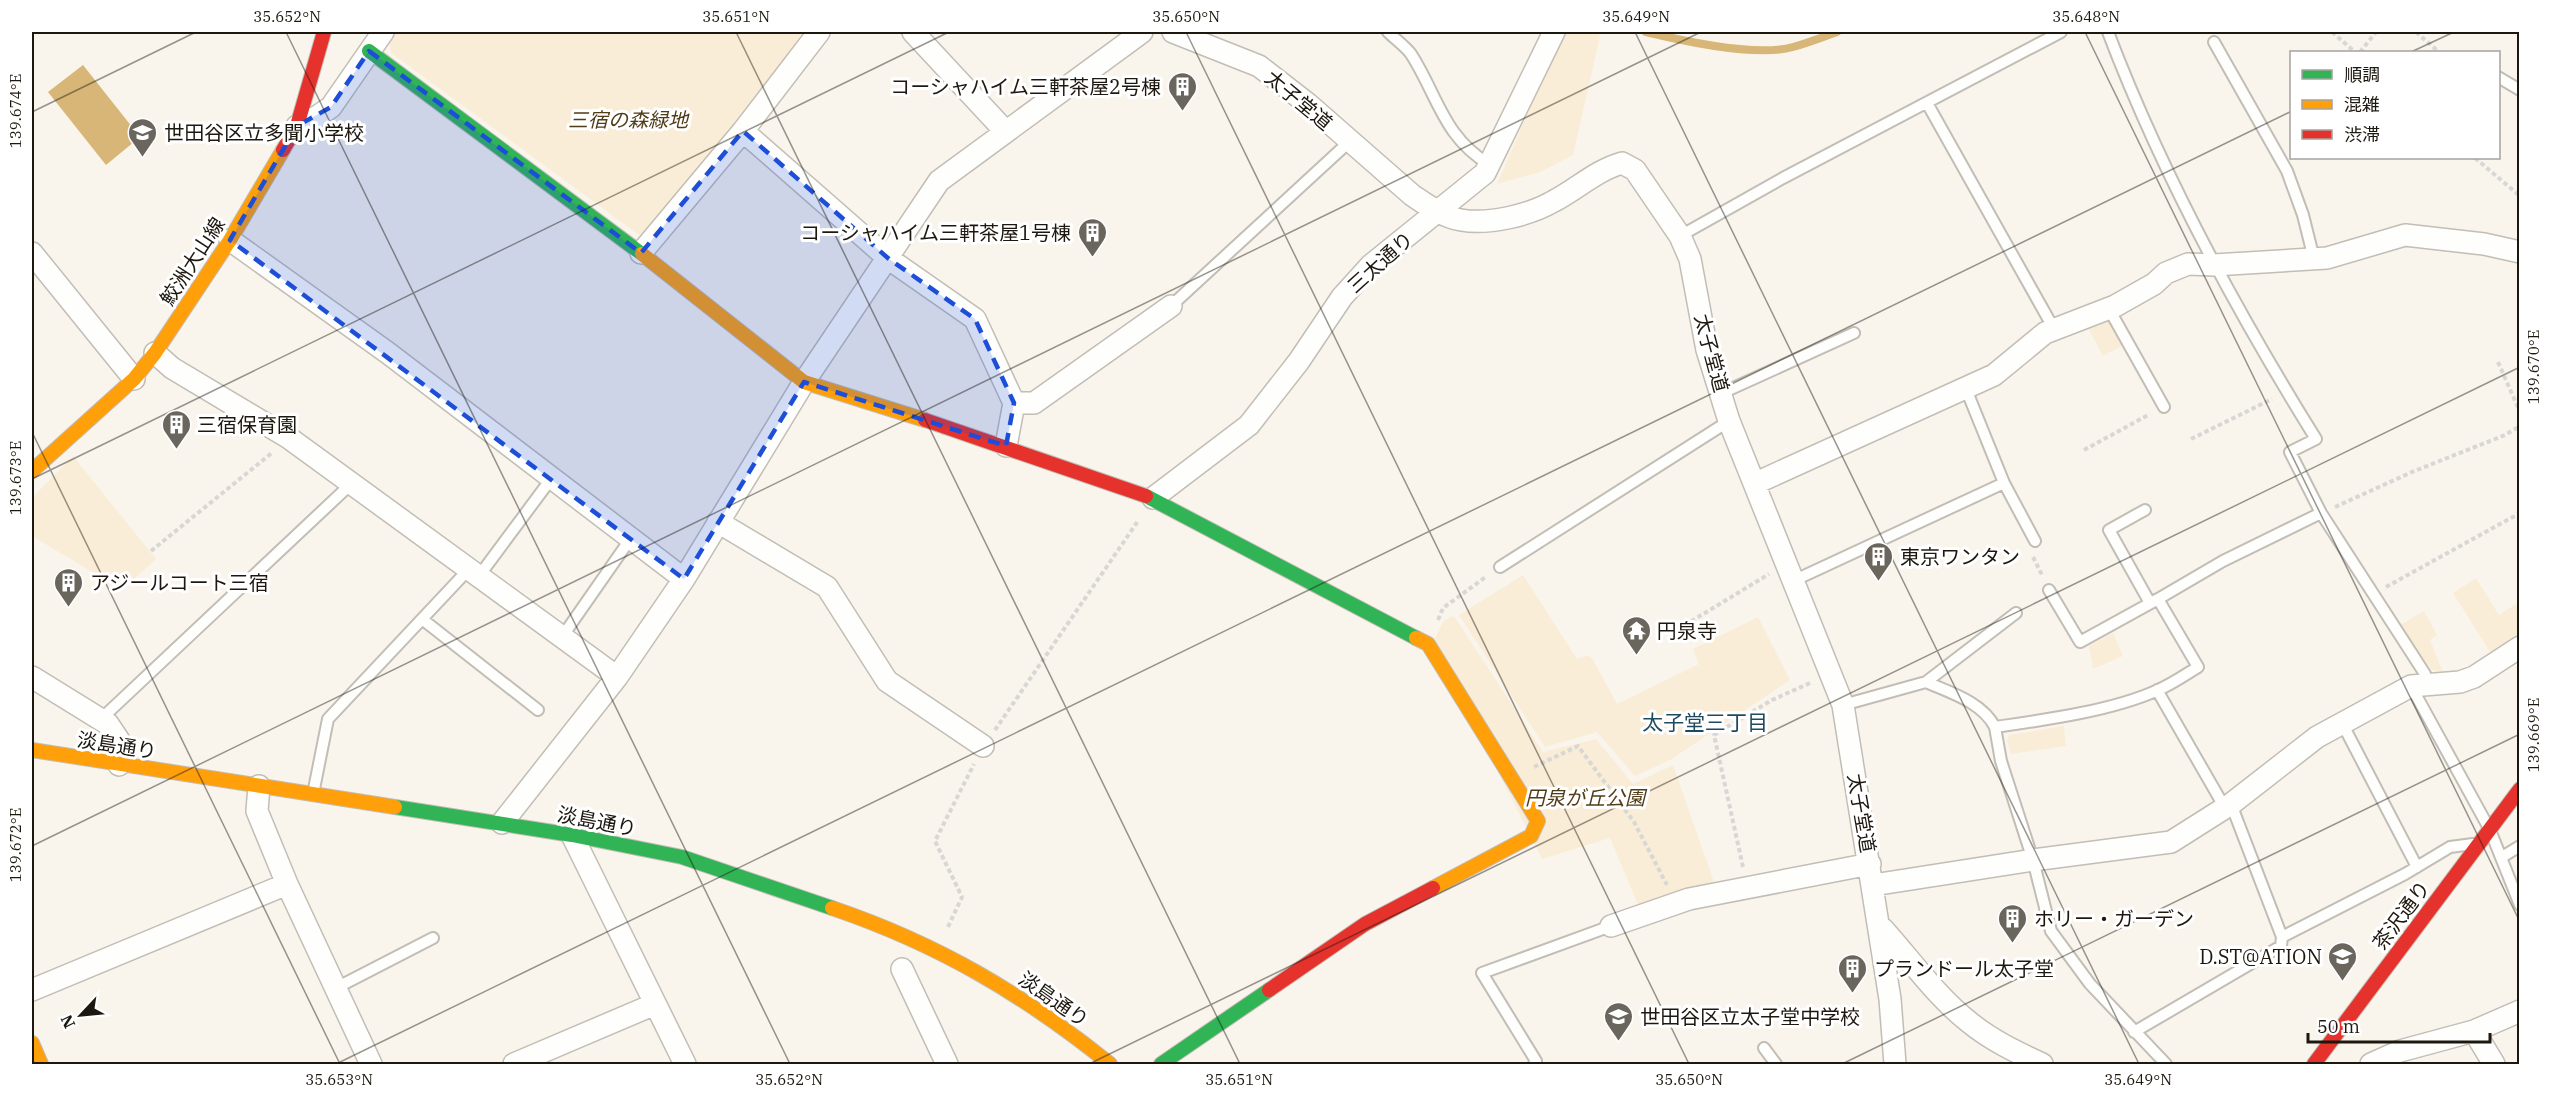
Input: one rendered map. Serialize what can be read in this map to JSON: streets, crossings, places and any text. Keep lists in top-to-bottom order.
{
  "streets": {
    "street": [
      "太子堂道",
      "鮫洲大山線",
      "三太通り",
      "淡島通り",
      "茶沢通り"
    ]
  },
  "crossings": [
    ["太子堂道", "三太通り"]
  ],
  "districts": ["太子堂三丁目"],
  "parks": ["三宿の森緑地", "円泉が丘公園"],
  "places": {
    "building": [
      "コーシャハイム三軒茶屋2号棟",
      "コーシャハイム三軒茶屋1号棟",
      "三宿保育園",
      "東京ワンタン",
      "アジールコート三宿",
      "ホリー・ガーデン",
      "プランドール太子堂"
    ],
    "school or university": ["世田谷区立多聞小学校", "D.ST@ATION", "世田谷区立太子堂中学校"],
    "temple": ["円泉寺"]
  },
  "legend": ["順調", "混雑", "渋滞"],
  "scale_bar": "50 m",
  "north": "bottom left",
  "coordinates": [
    "35.652°N",
    "35.651°N",
    "35.650°N",
    "35.649°N",
    "35.648°N",
    "139.674°E",
    "139.670°E",
    "139.673°E",
    "139.669°E",
    "139.672°E",
    "35.653°N"
  ]
}
